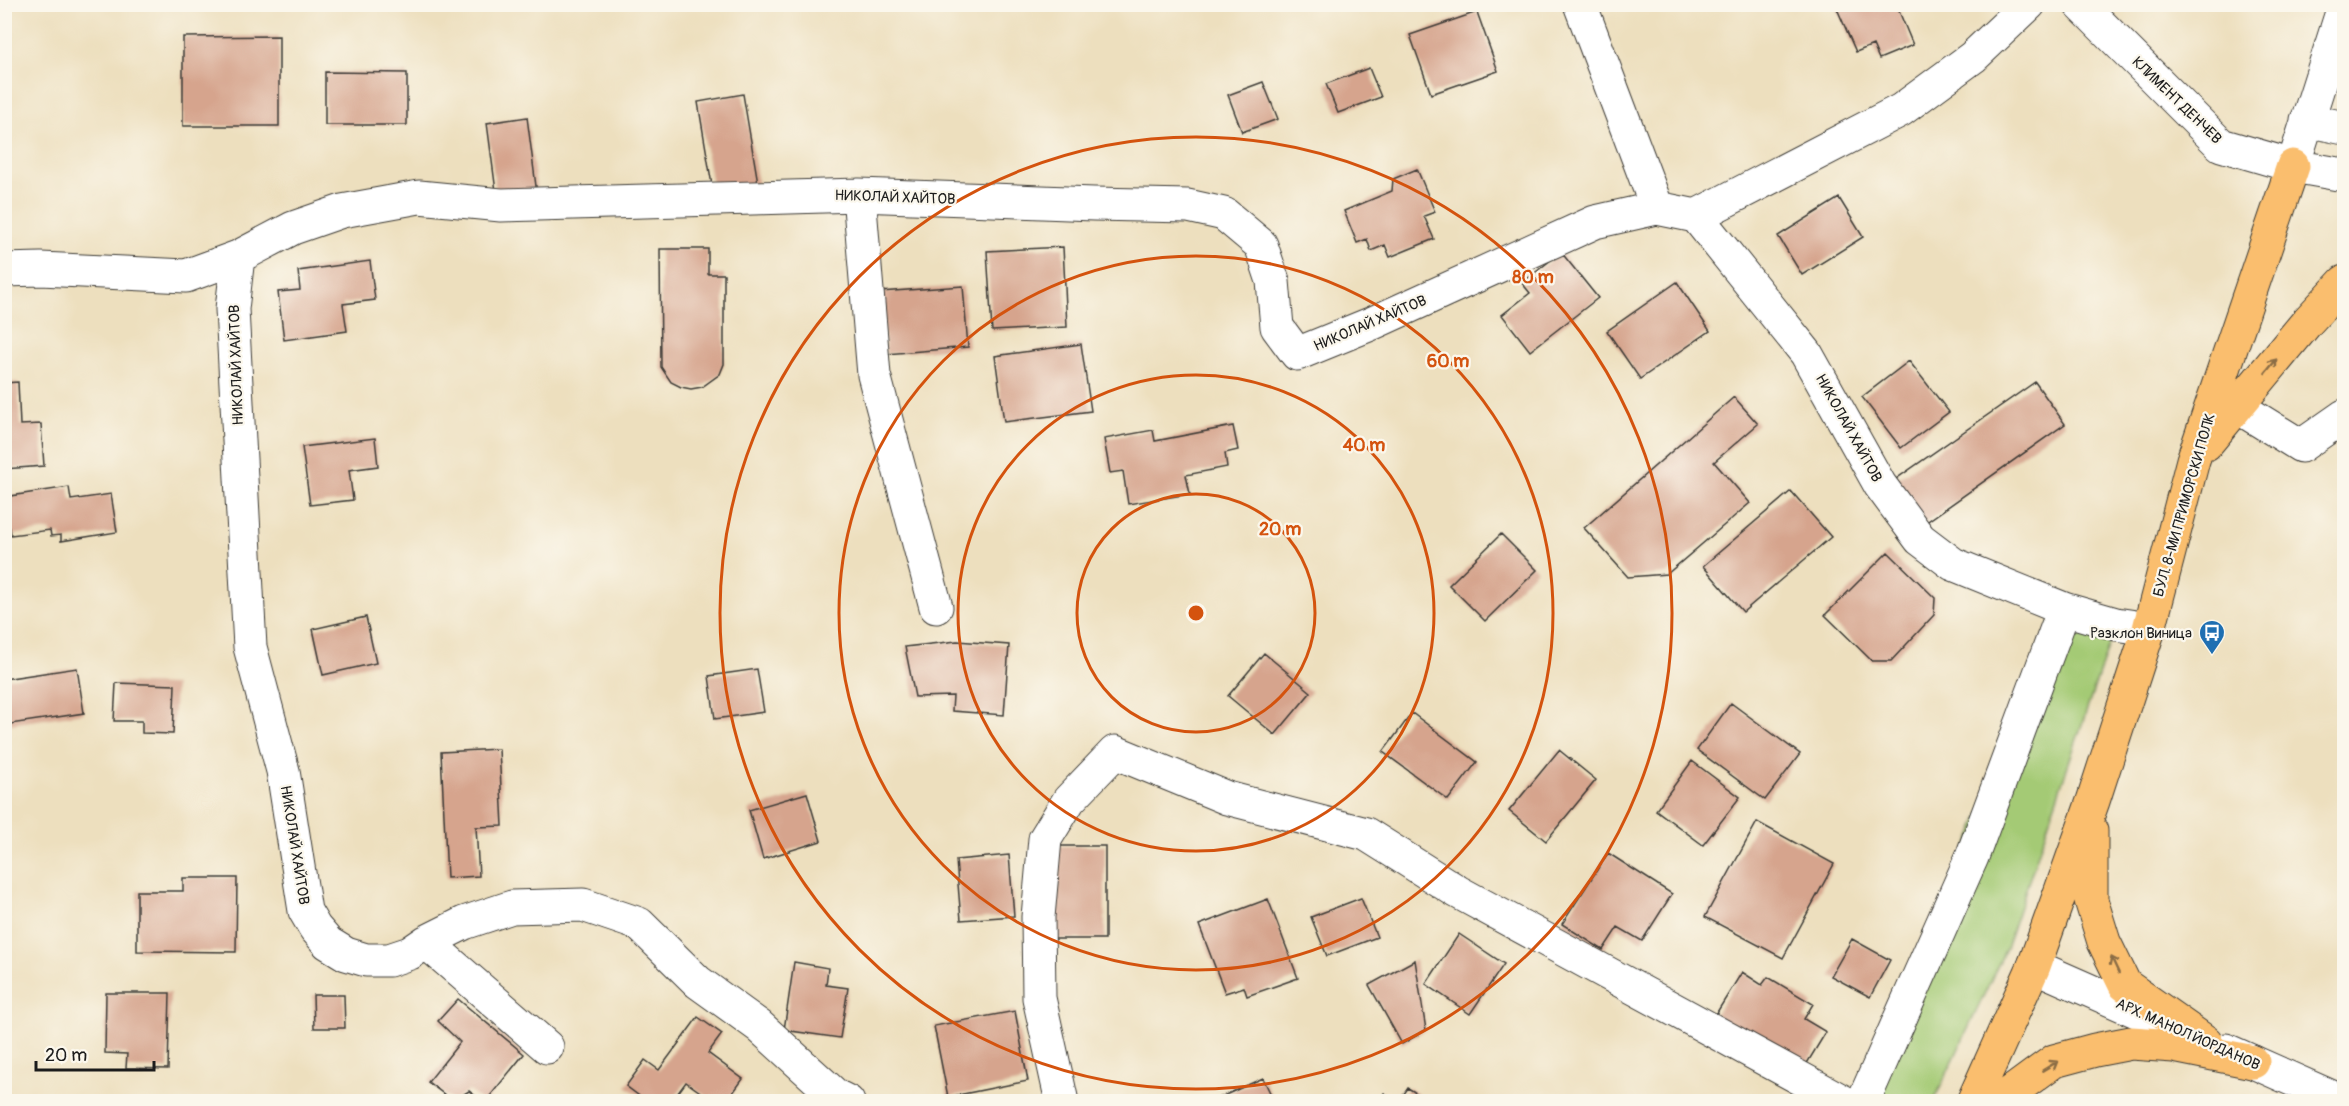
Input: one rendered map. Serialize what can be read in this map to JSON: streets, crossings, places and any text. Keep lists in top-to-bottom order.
{
  "streets": {
    "main road": ["БУЛ. 8-МИ ПРИМОРСКИ ПОЛК"],
    "street": ["КЛИМЕНТ ДЕНЧЕВ", "НИКОЛАЙ ХАЙТОВ", "АРХ. МАНОЛ ЙОРДАНОВ"]
  },
  "crossings": [
    ["КЛИМЕНТ ДЕНЧЕВ", "БУЛ. 8-МИ ПРИМОРСКИ ПОЛК"],
    ["НИКОЛАЙ ХАЙТОВ", "БУЛ. 8-МИ ПРИМОРСКИ ПОЛК"],
    ["БУЛ. 8-МИ ПРИМОРСКИ ПОЛК", "АРХ. МАНОЛ ЙОРДАНОВ"]
  ],
  "places": {
    "bus stop": ["Разклон Виница"]
  },
  "scale_bar": "20 m",
  "rings": [
    "80 m",
    "60 m",
    "40 m",
    "20 m"
  ]
}
